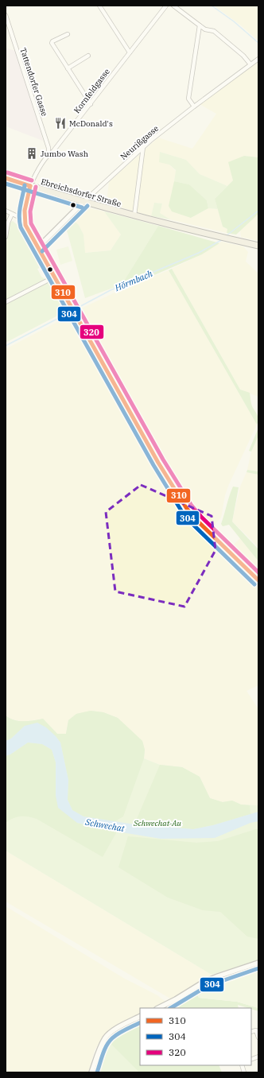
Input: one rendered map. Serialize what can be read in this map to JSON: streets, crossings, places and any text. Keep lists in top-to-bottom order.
{
  "streets": {
    "main road": ["Ebreichsdorfer Straße"],
    "street": ["Tattendorfer Gasse", "Kornfeldgasse", "Neurißgasse"]
  },
  "crossings": [
    ["Tattendorfer Gasse", "Kornfeldgasse"],
    ["Kornfeldgasse", "Ebreichsdorfer Straße"],
    ["Neurißgasse", "Ebreichsdorfer Straße"]
  ],
  "water": ["Hörmbach", "Schwechat"],
  "parks": ["Schwechat-Au"],
  "places": {
    "restaurant": ["McDonald's"],
    "building": ["Jumbo Wash"]
  },
  "lines": ["transit line 320", "transit line 310", "transit line 304"],
  "legend": ["310", "304", "320"]
}
